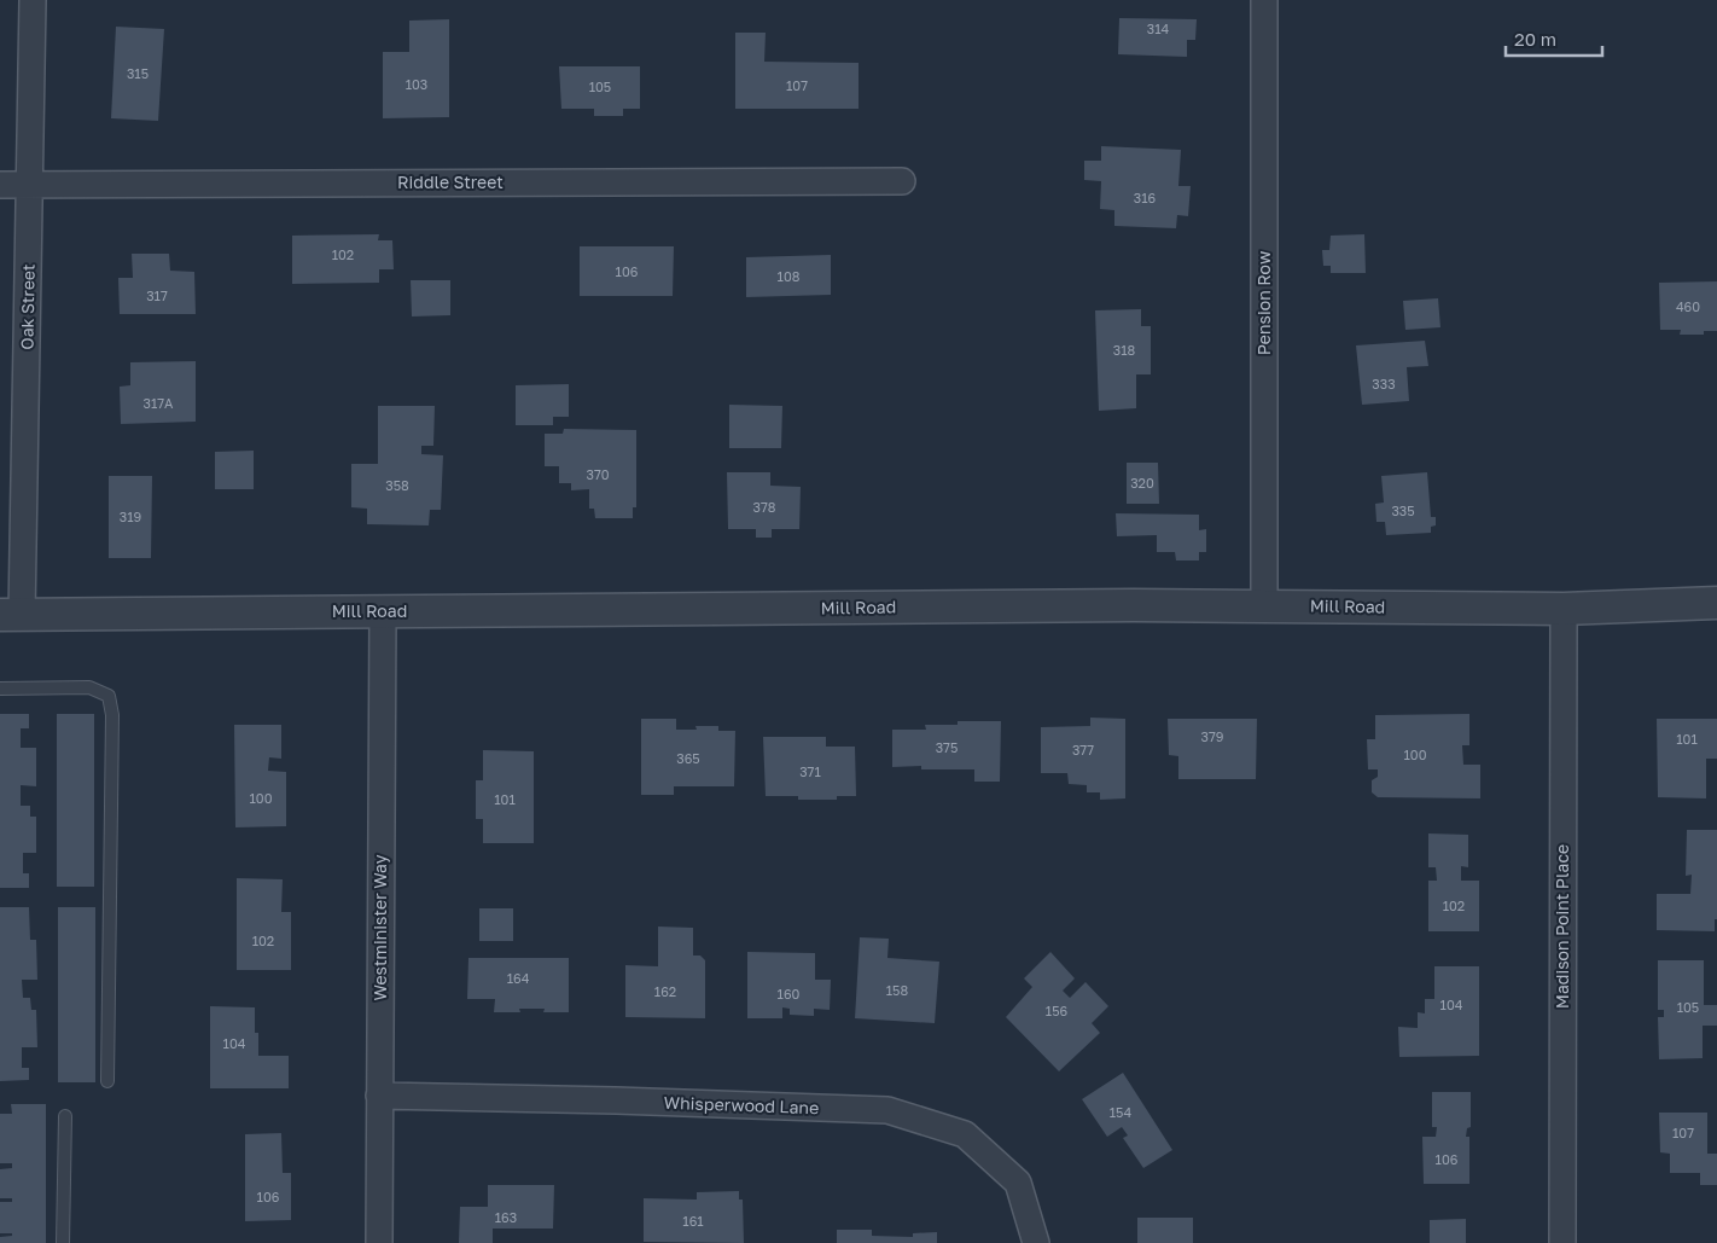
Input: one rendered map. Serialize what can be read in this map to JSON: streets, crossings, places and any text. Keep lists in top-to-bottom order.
{
  "streets": {
    "street": [
      "Riddle Street",
      "Pension Row",
      "Oak Street",
      "Mill Road",
      "Madison Point Place",
      "Westminister Way",
      "Whisperwood Lane"
    ]
  },
  "crossings": [
    ["Riddle Street", "Oak Street"],
    ["Pension Row", "Mill Road"],
    ["Oak Street", "Mill Road"],
    ["Mill Road", "Madison Point Place"],
    ["Mill Road", "Westminister Way"],
    ["Westminister Way", "Whisperwood Lane"]
  ],
  "house_numbers": [
    "314",
    "315",
    "103",
    "107",
    "105",
    "316",
    "102",
    "106",
    "108",
    "317",
    "460",
    "318",
    "333",
    "317A",
    "370",
    "320",
    "358",
    "378",
    "335",
    "319",
    "379",
    "101",
    "375",
    "377",
    "100",
    "365",
    "371",
    "100",
    "101",
    "102",
    "102",
    "164",
    "158",
    "162",
    "160",
    "104",
    "105",
    "156",
    "104",
    "154",
    "107",
    "106",
    "106",
    "163",
    "161"
  ],
  "scale_bar": "20 m"
}
